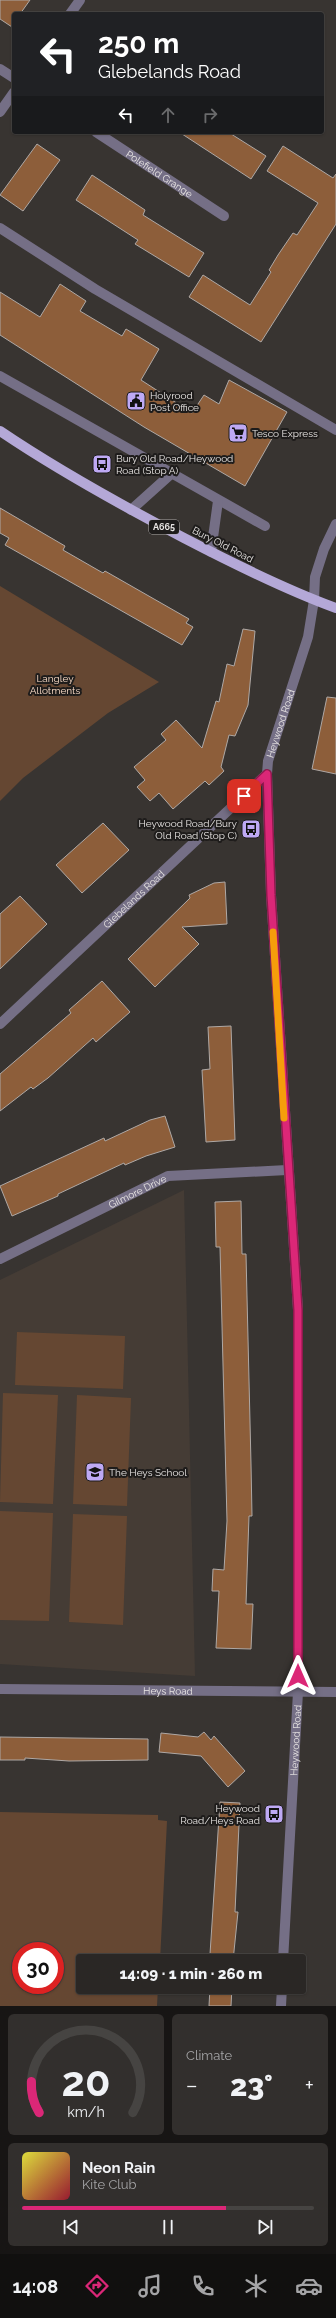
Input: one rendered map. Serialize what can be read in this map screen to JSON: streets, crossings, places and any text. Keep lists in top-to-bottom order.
{
  "streets": {
    "main road": ["A665", "Bury Old Road"],
    "street": [
      "Polefield Grange",
      "Heywood Road",
      "Glebelands Road",
      "Gilmore Drive",
      "Heys Road"
    ]
  },
  "crossings": [
    ["Bury Old Road", "Heywood Road"],
    ["Heywood Road", "Glebelands Road"],
    ["Heywood Road", "Gilmore Drive"],
    ["Heywood Road", "Heys Road"]
  ],
  "parks": ["Langley Allotments"],
  "places": {
    "public building": ["Holyrood Post Office"],
    "supermarket": ["Tesco Express"],
    "bus stop": ["Bury Old Road/Heywood Road (Stop A)", "Heywood Road/Bury Old Road (Stop C)", "Heywood Road/Heys Road"],
    "school or university": ["The Heys School"]
  },
  "page": {
    "turn": ["250 m", "Glebelands Road"],
    "limit": "30",
    "trip": "14:09 · 1 min · 260 m",
    "tile": "Climate",
    "heat": ["−", "23°", "+"],
    "song": ["Neon Rain", "Kite Club"],
    "tabs": "14:08",
    "gauge": ["20", "km/h"]
  }
}
